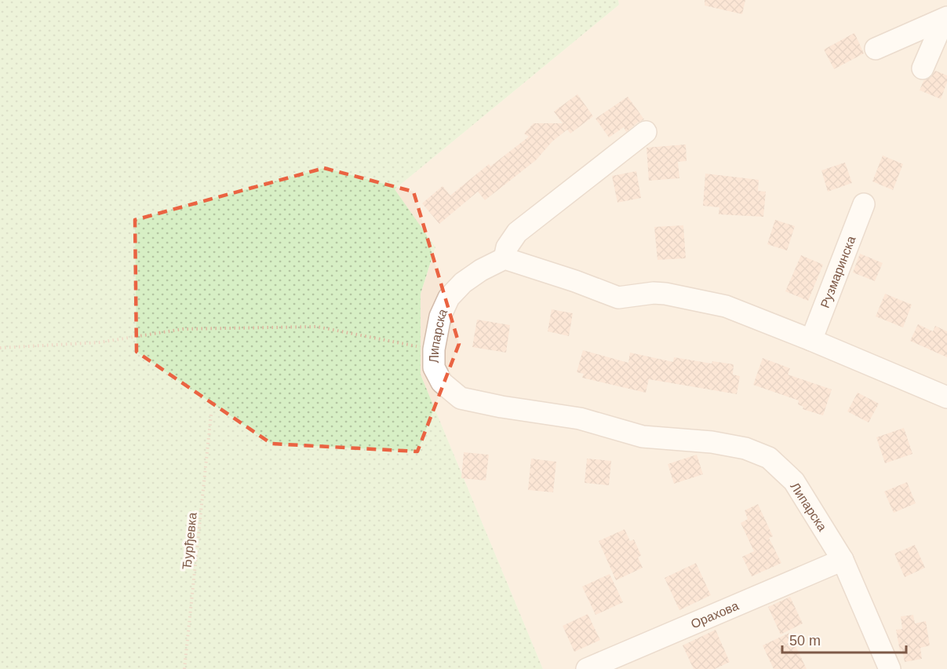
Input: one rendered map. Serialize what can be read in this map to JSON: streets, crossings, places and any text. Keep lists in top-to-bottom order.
{
  "streets": {
    "street": ["Рузмаринска", "Липарска", "Орахова"],
    "path": ["Ђурђевка"]
  },
  "crossings": [
    ["Липарска", "Орахова"]
  ],
  "scale_bar": "50 m"
}
